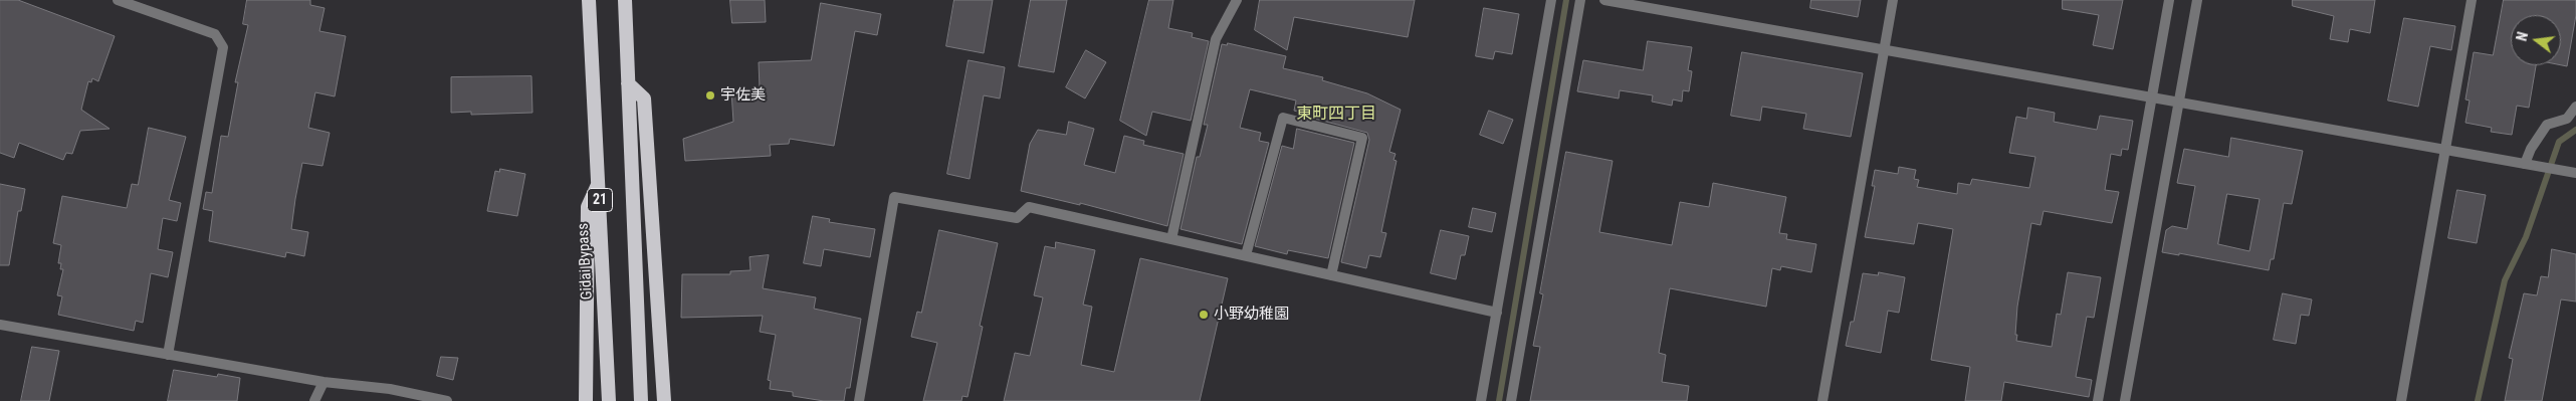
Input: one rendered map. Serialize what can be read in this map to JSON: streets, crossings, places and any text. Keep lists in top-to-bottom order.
{
  "streets": {
    "highway": ["21", "Gidai Bypass"]
  },
  "crossings": [
    ["21", "Gidai Bypass"]
  ],
  "districts": ["東町四丁目"],
  "places": ["宇佐美", "小野幼稚園"],
  "north": "left"
}
